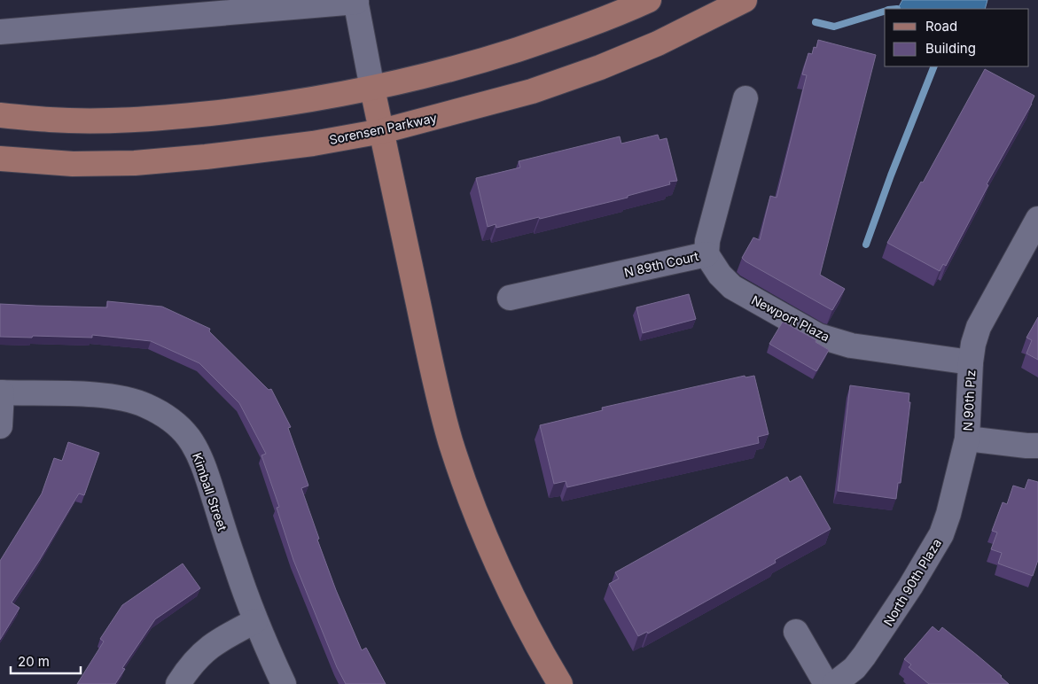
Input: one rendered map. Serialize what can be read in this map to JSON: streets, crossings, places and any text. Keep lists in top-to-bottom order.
{
  "streets": {
    "main road": ["Sorensen Parkway"],
    "street": [
      "N 89th Court",
      "Newport Plaza",
      "N 90th Plz",
      "Kimball Street",
      "North 90th Plaza"
    ]
  },
  "crossings": [
    ["N 89th Court", "Newport Plaza"],
    ["Newport Plaza", "N 90th Plz"],
    ["N 90th Plz", "North 90th Plaza"]
  ],
  "legend": ["Road", "Building"],
  "scale_bar": "20 m"
}
